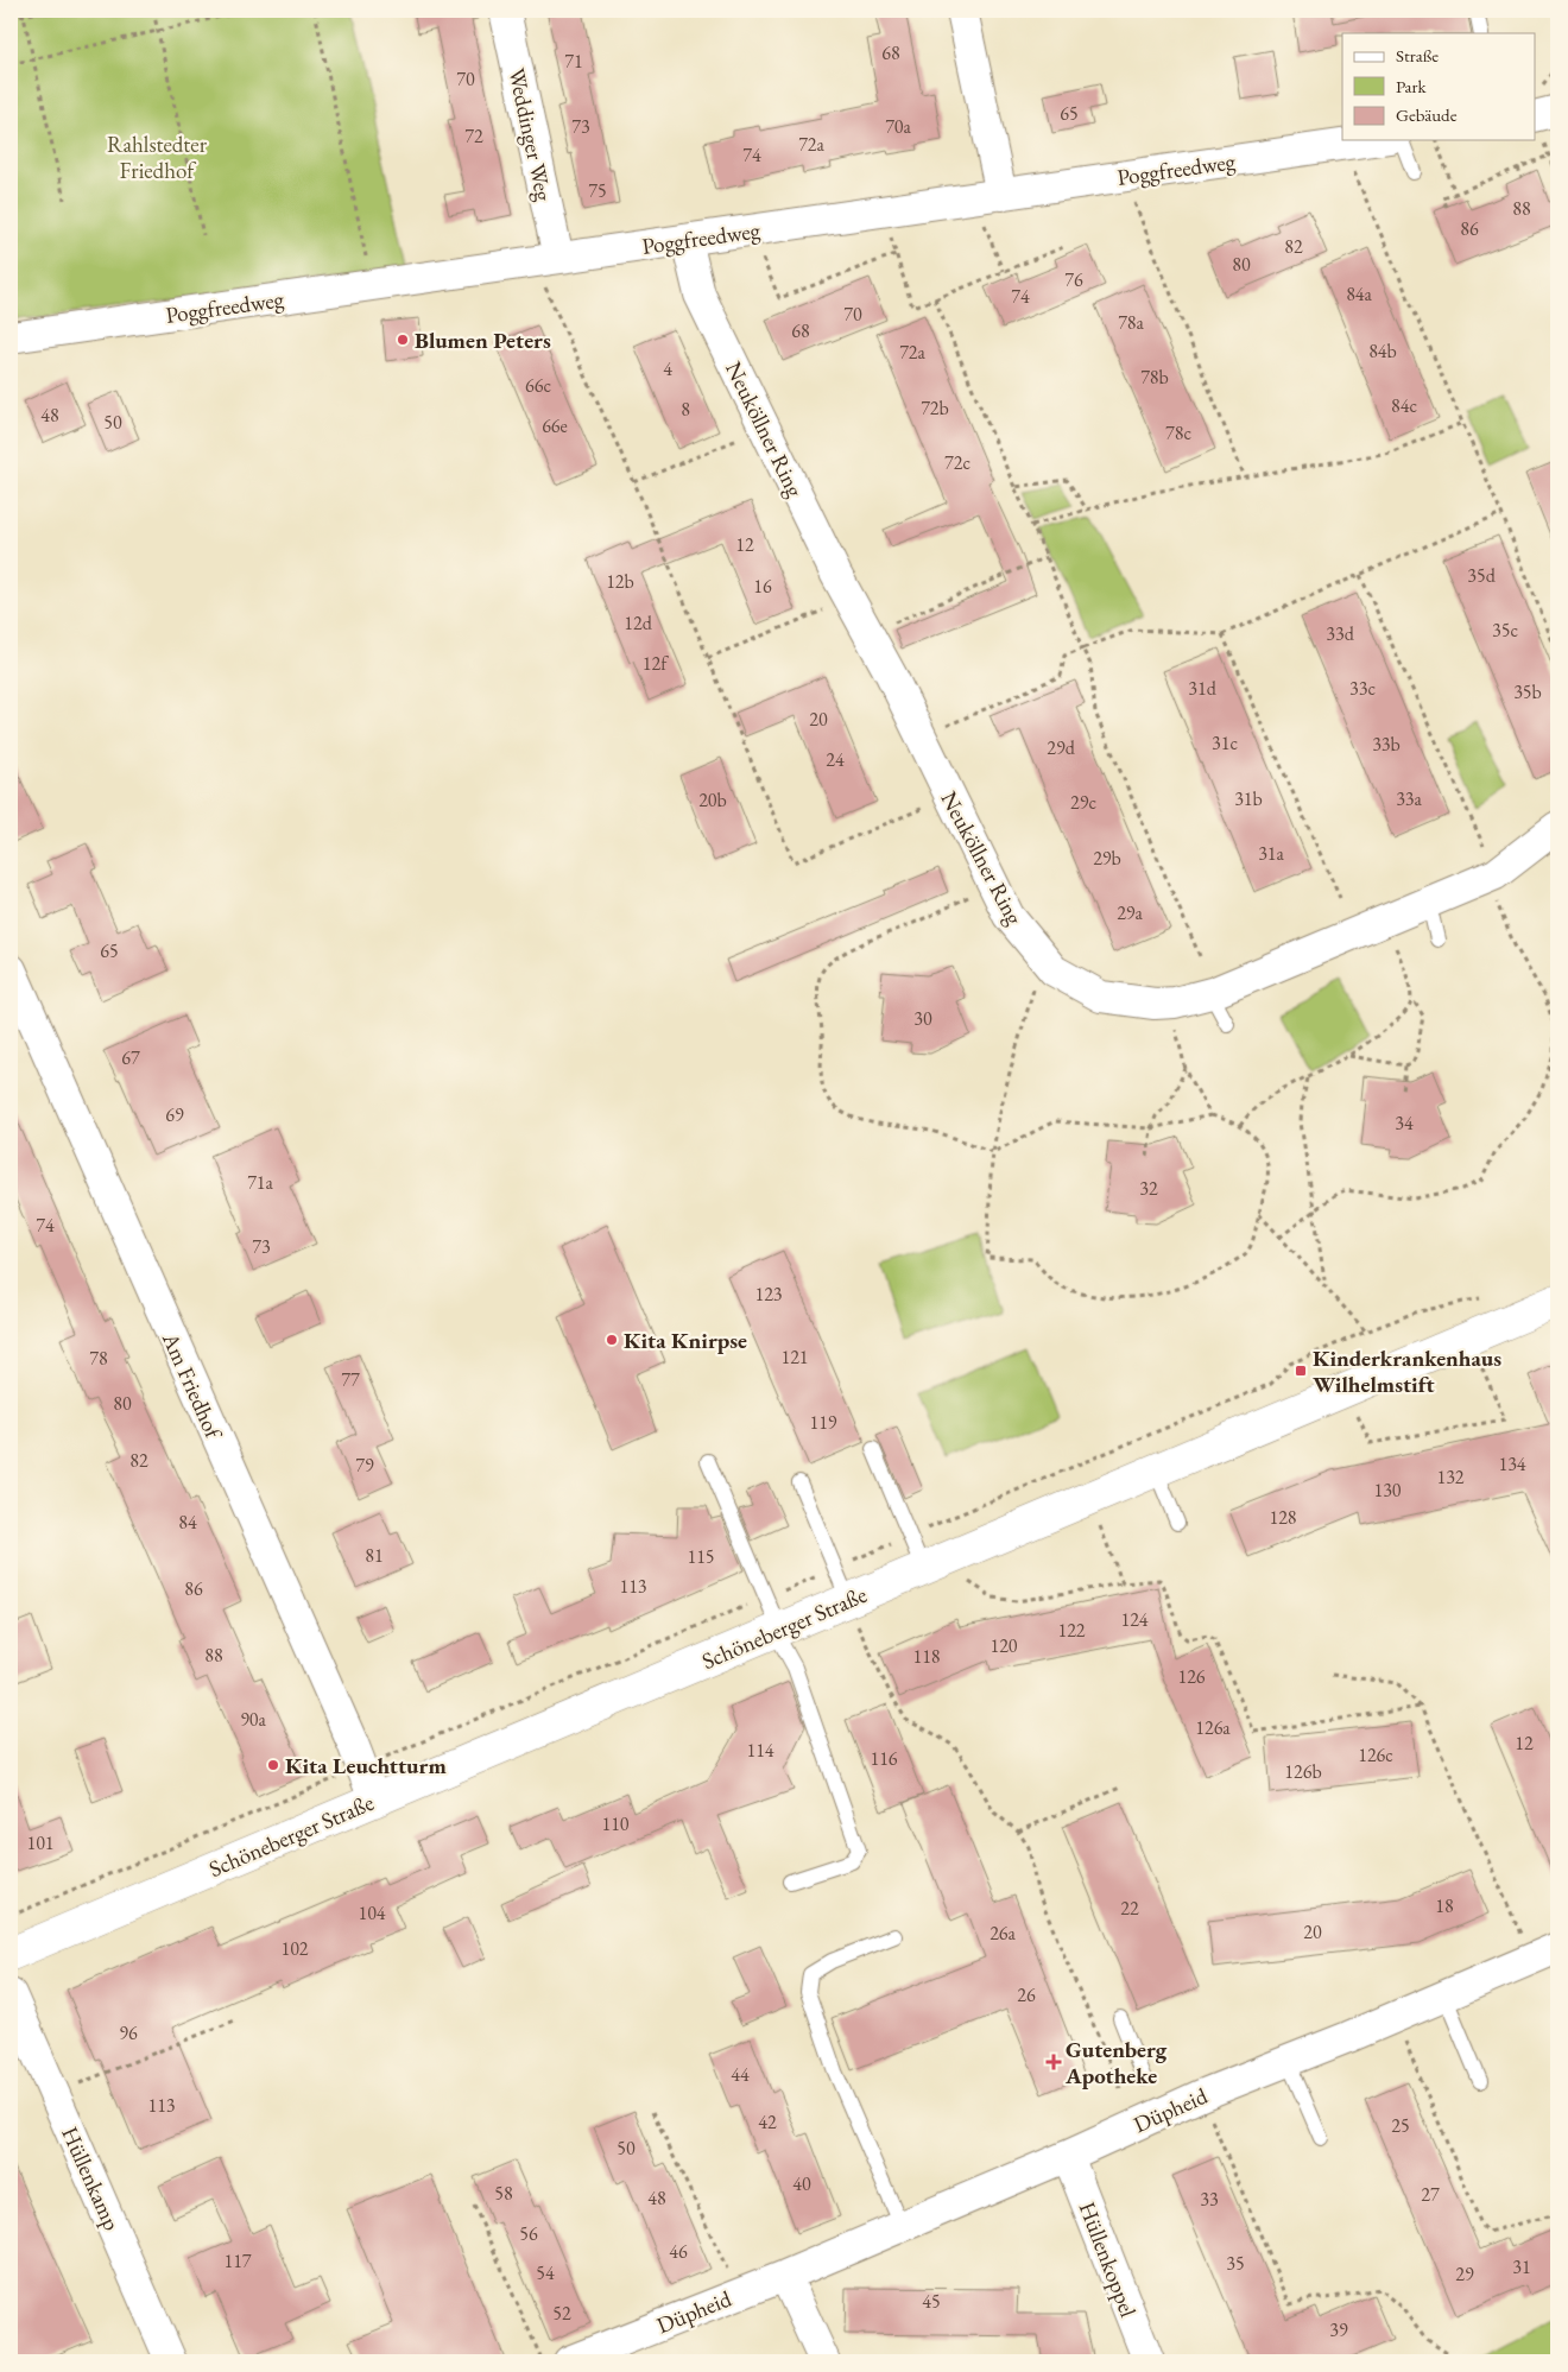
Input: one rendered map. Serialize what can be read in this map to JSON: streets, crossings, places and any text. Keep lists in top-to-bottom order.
{
  "streets": {
    "street": [
      "Weddinger Weg",
      "Poggfreedweg",
      "Neuköllner Ring",
      "Am Friedhof",
      "Schöneberger Straße",
      "Düpheid",
      "Hüllenkamp",
      "Hüllenkoppel"
    ]
  },
  "crossings": [
    ["Weddinger Weg", "Poggfreedweg"],
    ["Weddinger Weg", "Neuköllner Ring"],
    ["Poggfreedweg", "Neuköllner Ring"],
    ["Am Friedhof", "Schöneberger Straße"],
    ["Düpheid", "Hüllenkoppel"]
  ],
  "parks": ["Rahlstedter Friedhof"],
  "places": {
    "other": ["Blumen Peters", "Kita Knirpse", "Kita Leuchtturm"],
    "transit": ["Kinderkrankenhaus Wilhelmstift"],
    "health": ["Gutenberg Apotheke"]
  },
  "house_numbers": [
    "68",
    "71",
    "70",
    "65",
    "73",
    "70a",
    "72",
    "72a",
    "74",
    "75",
    "88",
    "86",
    "82",
    "80",
    "76",
    "84a",
    "74",
    "70",
    "78a",
    "68",
    "84b",
    "72a",
    "4",
    "78b",
    "66c",
    "84c",
    "72b",
    "8",
    "48",
    "50",
    "66e",
    "78c",
    "72c",
    "12",
    "35d",
    "12b",
    "16",
    "12d",
    "35c",
    "33d",
    "12f",
    "31d",
    "33c",
    "35b",
    "20",
    "31c",
    "33b",
    "29d",
    "24",
    "31b",
    "33a",
    "20b",
    "29c",
    "31a",
    "29b",
    "29a",
    "65",
    "30",
    "67",
    "69",
    "34",
    "71a",
    "32",
    "74",
    "73",
    "123",
    "121",
    "78",
    "77",
    "80",
    "119",
    "82",
    "134",
    "79",
    "132",
    "130",
    "128",
    "84",
    "81",
    "115",
    "113",
    "86",
    "124",
    "122",
    "120",
    "88",
    "118",
    "126",
    "90a",
    "126a",
    "12",
    "114",
    "126c",
    "116",
    "126b",
    "110",
    "101",
    "18",
    "22",
    "104",
    "20",
    "26a",
    "102",
    "26",
    "96",
    "44",
    "113",
    "42",
    "25",
    "50",
    "40",
    "58",
    "27",
    "48",
    "33",
    "56",
    "46",
    "117",
    "35",
    "31",
    "54",
    "29",
    "45",
    "52",
    "39"
  ],
  "legend": ["Straße", "Park", "Gebäude"]
}
